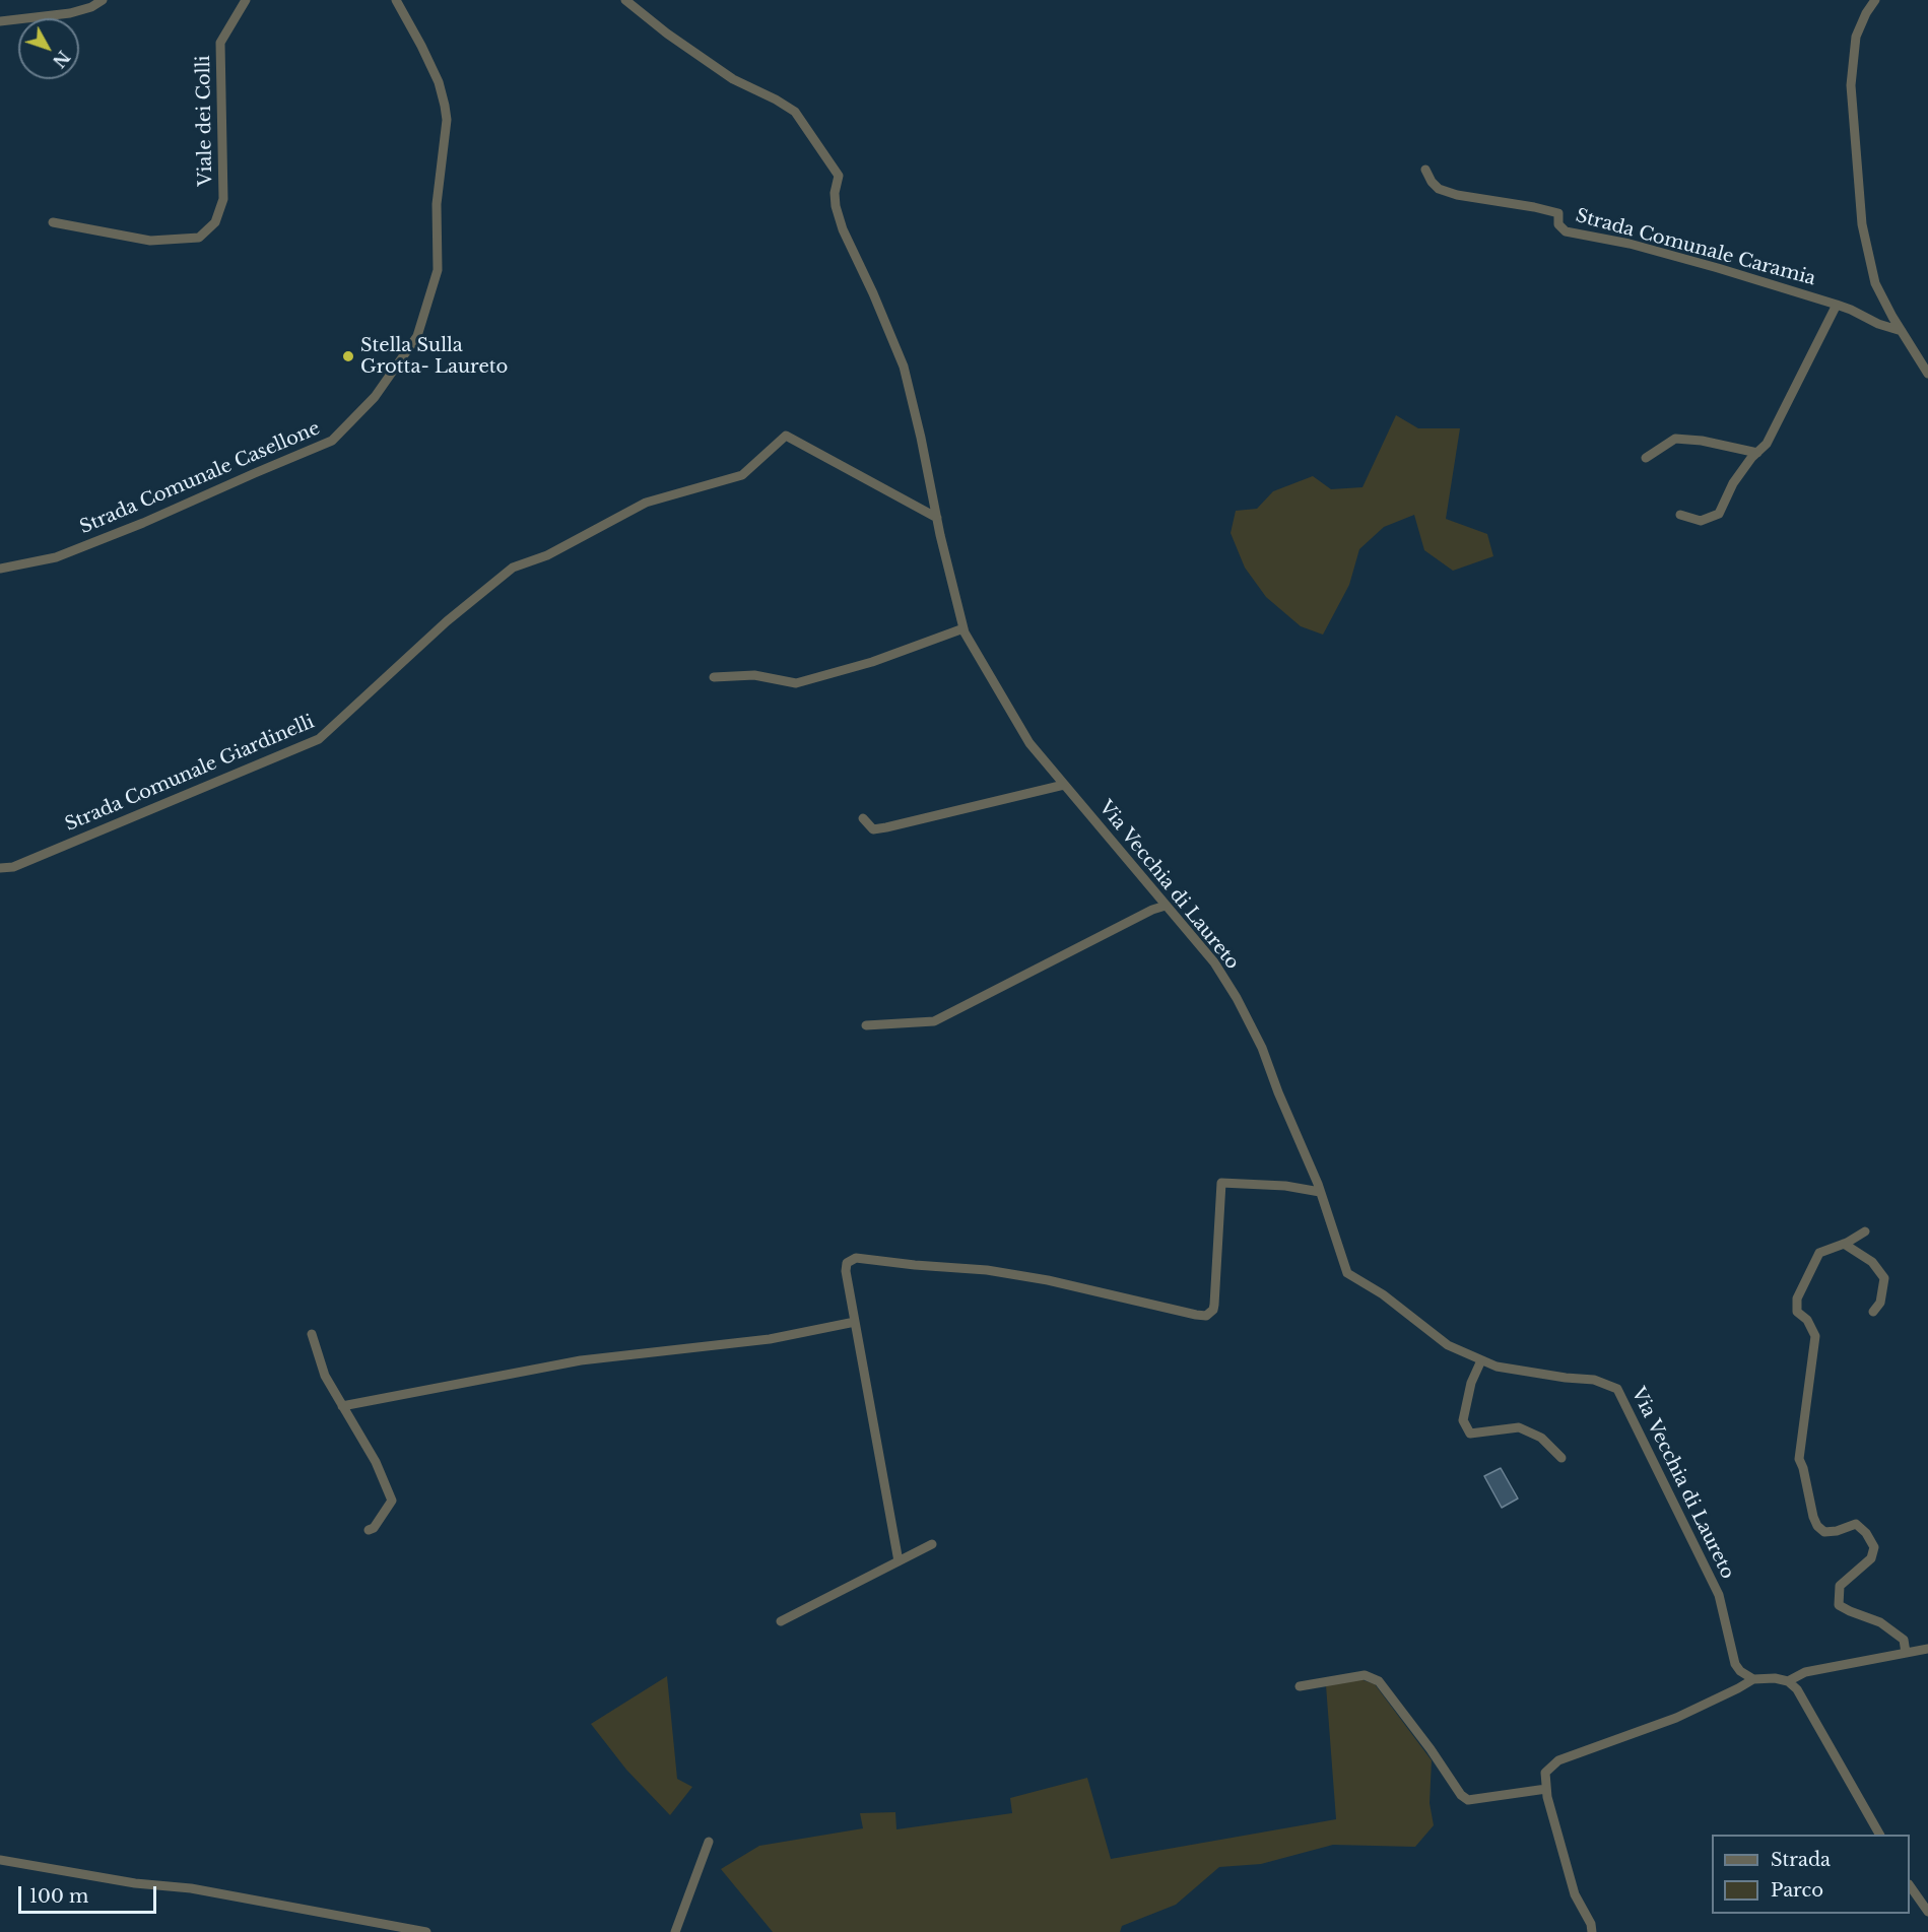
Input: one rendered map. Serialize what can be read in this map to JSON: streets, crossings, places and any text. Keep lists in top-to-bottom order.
{
  "streets": {
    "street": [
      "Viale dei Colli",
      "Strada Comunale Caramia",
      "Strada Comunale Casellone",
      "Strada Comunale Giardinelli",
      "Via Vecchia di Laureto"
    ]
  },
  "crossings": [
    ["Strada Comunale Giardinelli", "Via Vecchia di Laureto"]
  ],
  "places": ["Stella Sulla Grotta- Laureto"],
  "legend": ["Strada", "Parco"],
  "scale_bar": "100 m",
  "north": "bottom right"
}
